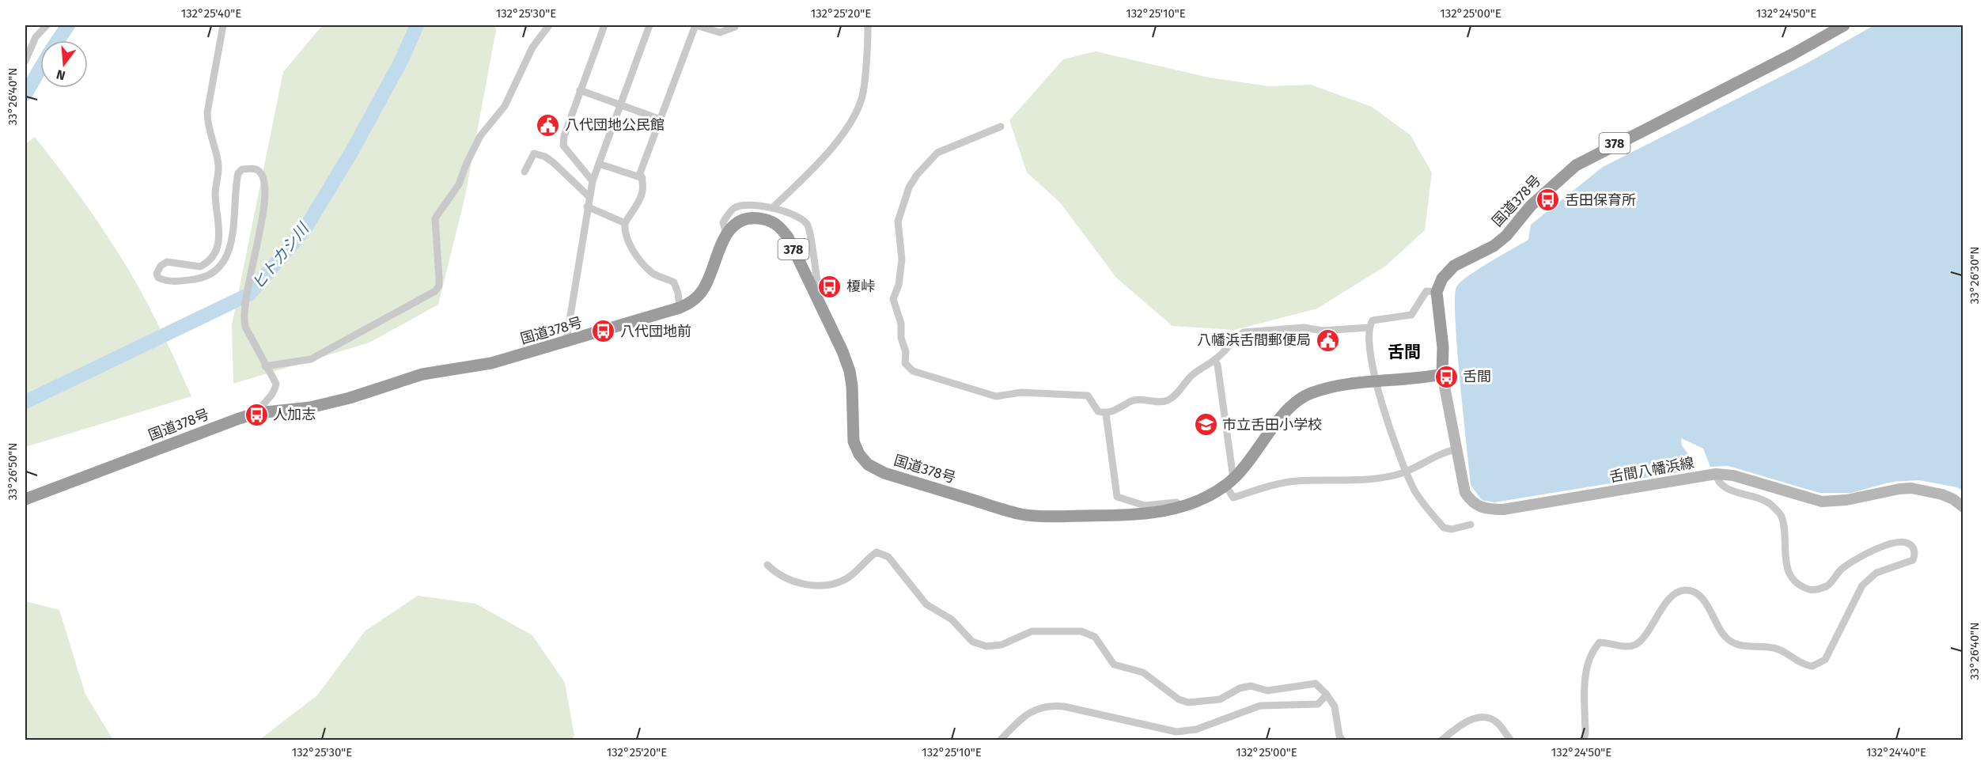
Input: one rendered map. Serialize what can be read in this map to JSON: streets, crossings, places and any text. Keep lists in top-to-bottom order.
{
  "streets": {
    "highway": ["378", "国道378号"],
    "main road": ["舌間八幡浜線"]
  },
  "crossings": [
    ["国道378号", "舌間八幡浜線"]
  ],
  "districts": ["舌間"],
  "water": ["ヒトカシ川"],
  "places": {
    "public building": ["八代団地公民館", "八幡浜舌間郵便局"],
    "bus stop": [
      "舌田保育所",
      "榎峠",
      "八代団地前",
      "舌間",
      "人加志"
    ],
    "school or university": ["市立舌田小学校"]
  },
  "north": "bottom",
  "coordinates": [
    "132°25'40\"E",
    "132°25'30\"E",
    "132°25'20\"E",
    "132°25'10\"E",
    "132°25'00\"E",
    "132°24'50\"E",
    "33°26'40\"N",
    "33°26'30\"N",
    "33°26'50\"N",
    "132°24'40\"E"
  ]
}
